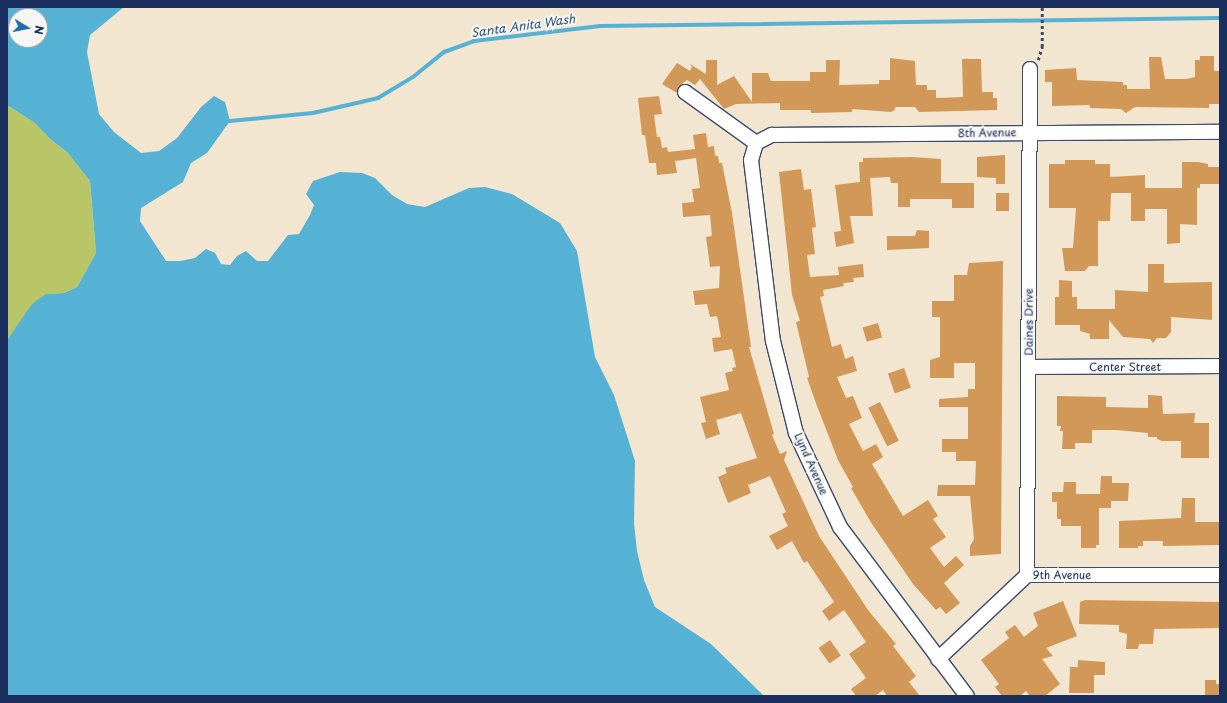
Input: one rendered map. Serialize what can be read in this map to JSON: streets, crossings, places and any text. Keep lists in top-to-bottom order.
{
  "streets": {
    "street": [
      "8th Avenue",
      "Daines Drive",
      "Center Street",
      "Lynd Avenue",
      "9th Avenue"
    ]
  },
  "crossings": [
    ["8th Avenue", "Daines Drive"],
    ["8th Avenue", "Lynd Avenue"],
    ["Daines Drive", "Center Street"],
    ["Daines Drive", "9th Avenue"],
    ["Lynd Avenue", "9th Avenue"]
  ],
  "water": ["Santa Anita Wash"],
  "north": "right"
}
